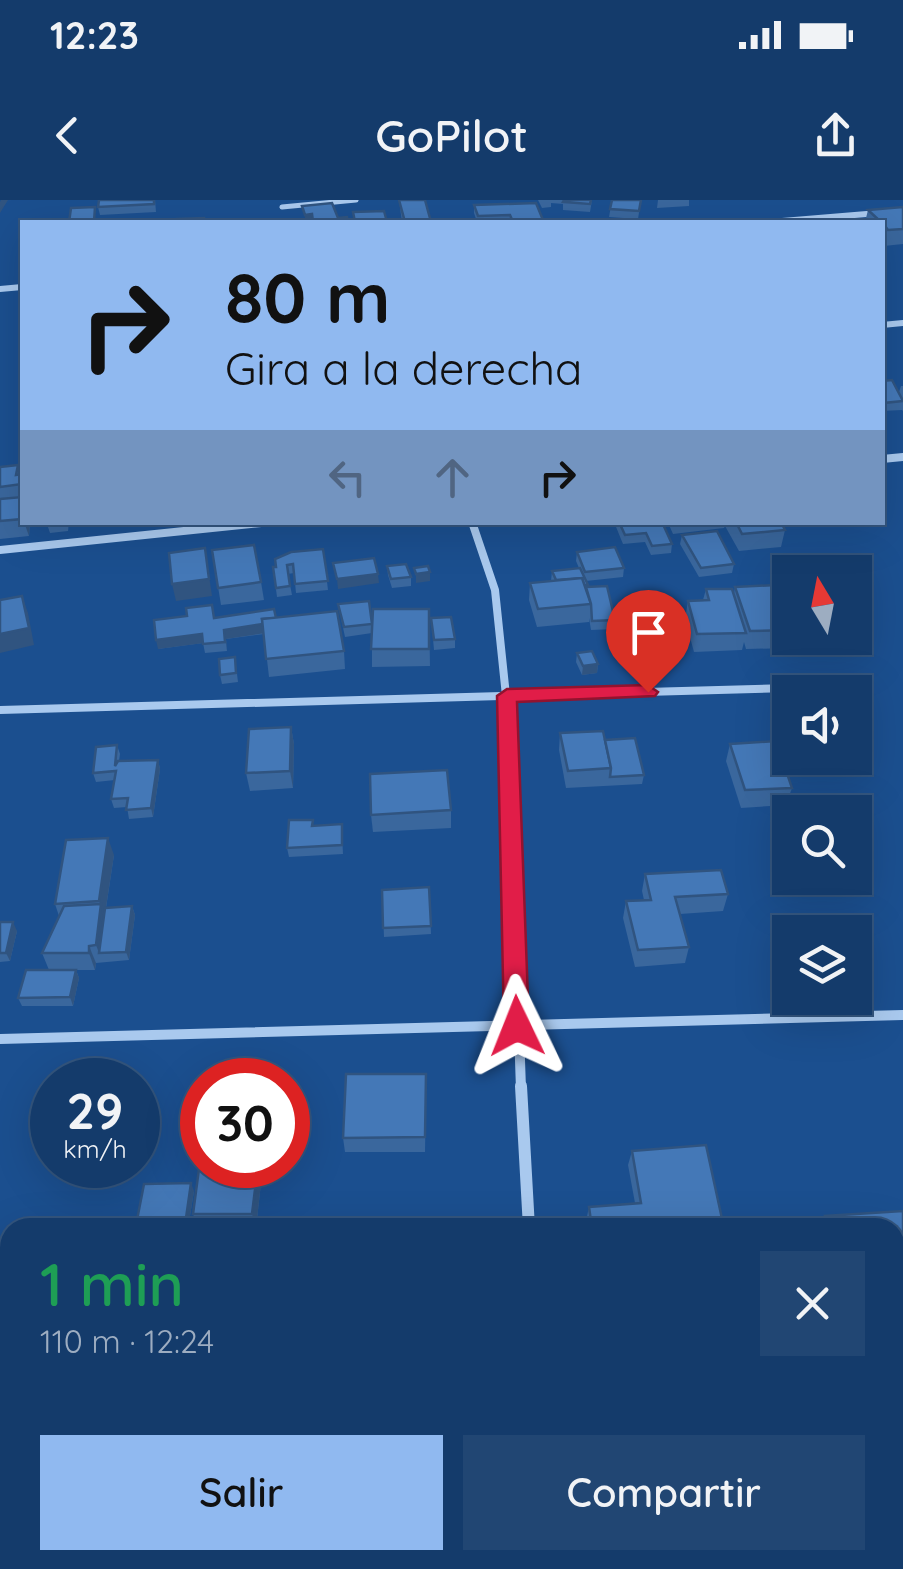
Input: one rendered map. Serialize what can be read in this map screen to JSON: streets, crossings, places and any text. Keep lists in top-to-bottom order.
{
  "north": "top",
  "page": {
    "status": "12:23",
    "header": "GoPilot",
    "turn": ["80 m", "Gira a la derecha"],
    "speed": "29 km/h",
    "limit": "30",
    "heading": ["1 min", "110 m · 12:24"],
    "buttons": ["Salir", "Compartir"]
  }
}
